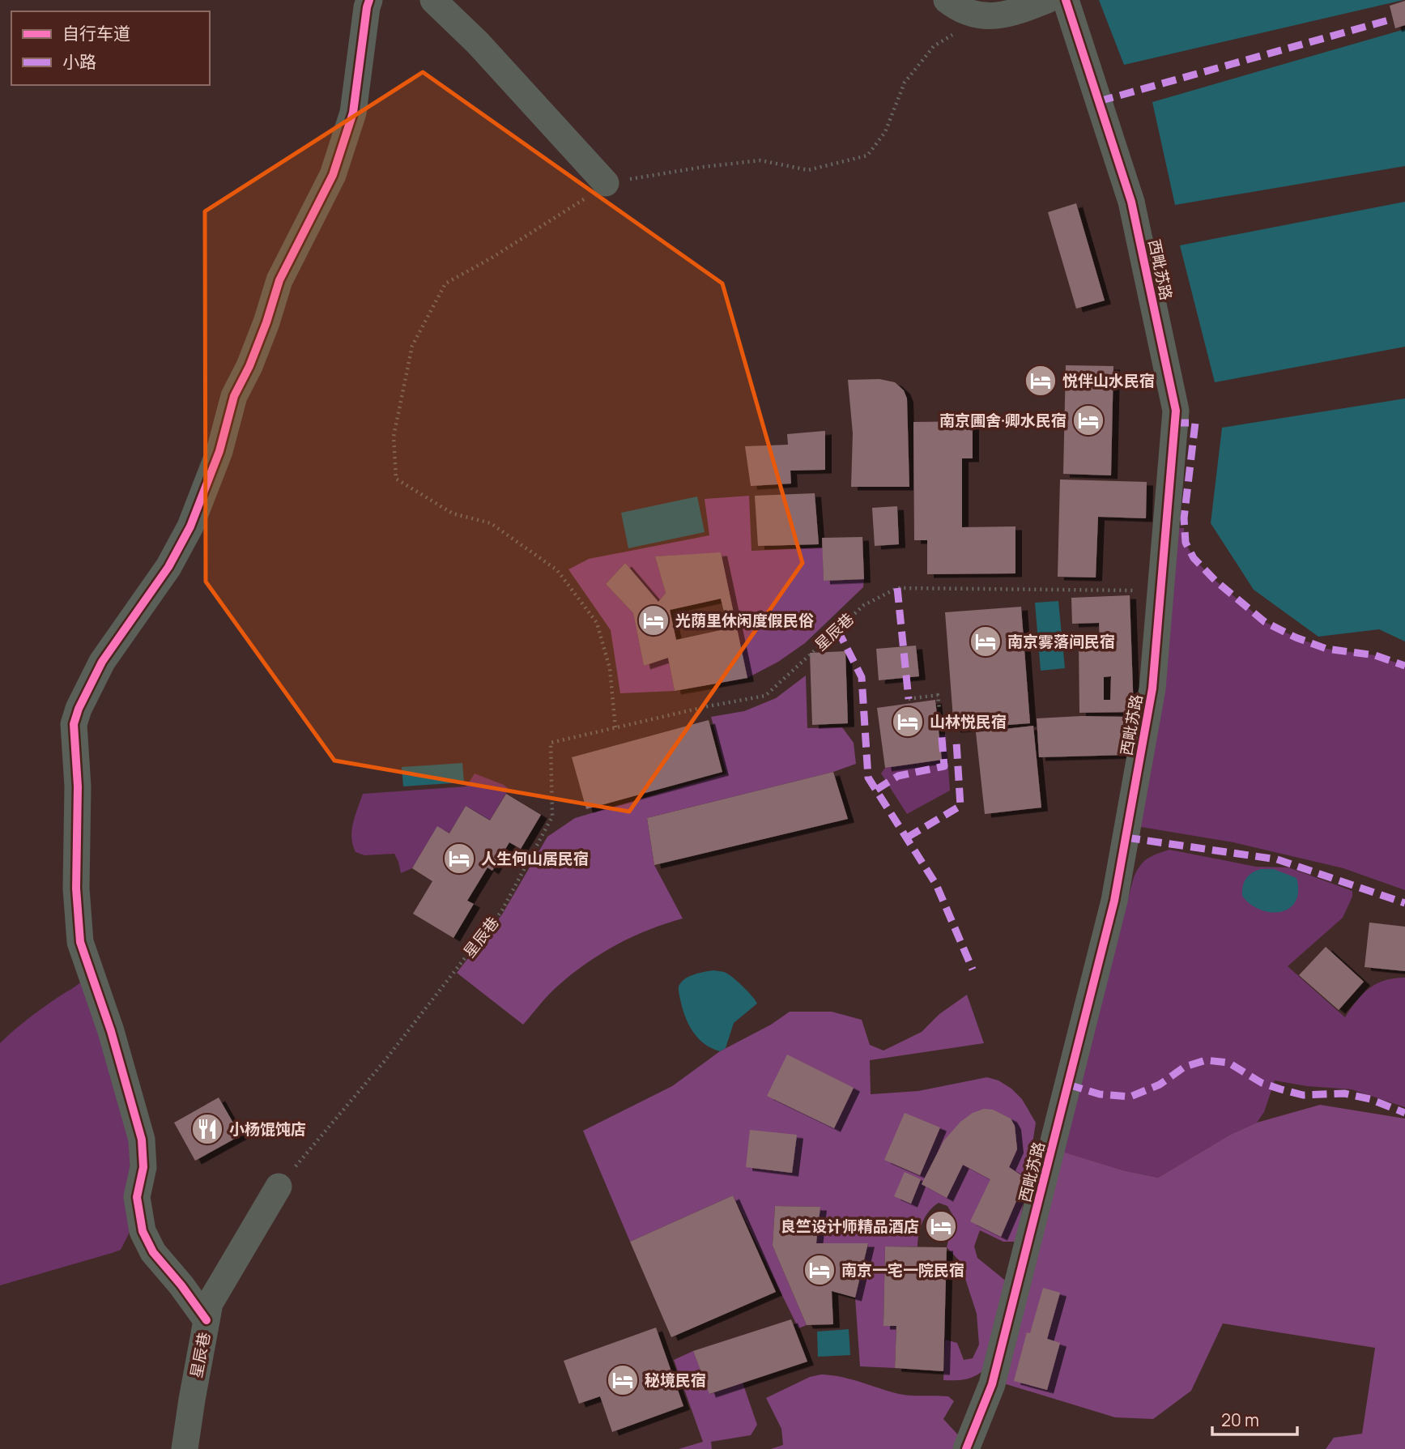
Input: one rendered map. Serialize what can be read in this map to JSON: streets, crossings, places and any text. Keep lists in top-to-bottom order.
{
  "streets": {
    "street": ["西毗苏路", "星辰巷"]
  },
  "crossings": [
    ["西毗苏路", "星辰巷"]
  ],
  "places": {
    "hotel": [
      "悦伴山水民宿",
      "南京圃舍·卿水民宿",
      "光荫里休闲度假民俗",
      "南京雾落间民宿",
      "山林悦民宿",
      "人生何山居民宿",
      "良竺设计师精品酒店",
      "南京一宅一院民宿",
      "秘境民宿"
    ],
    "restaurant": ["小杨馄饨店"]
  },
  "legend": ["自行车道", "小路"],
  "scale_bar": "20 m"
}
